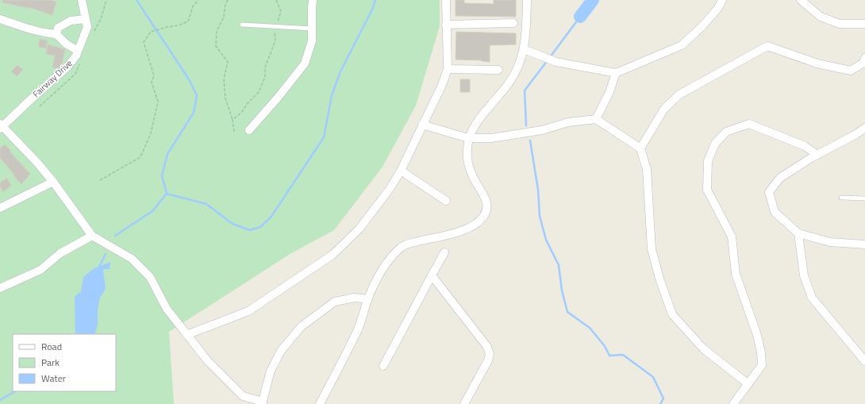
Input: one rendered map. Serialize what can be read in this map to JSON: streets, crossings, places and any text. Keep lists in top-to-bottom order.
{
  "streets": {
    "street": ["Fairway Drive"]
  },
  "legend": ["Road", "Park", "Water"]
}
